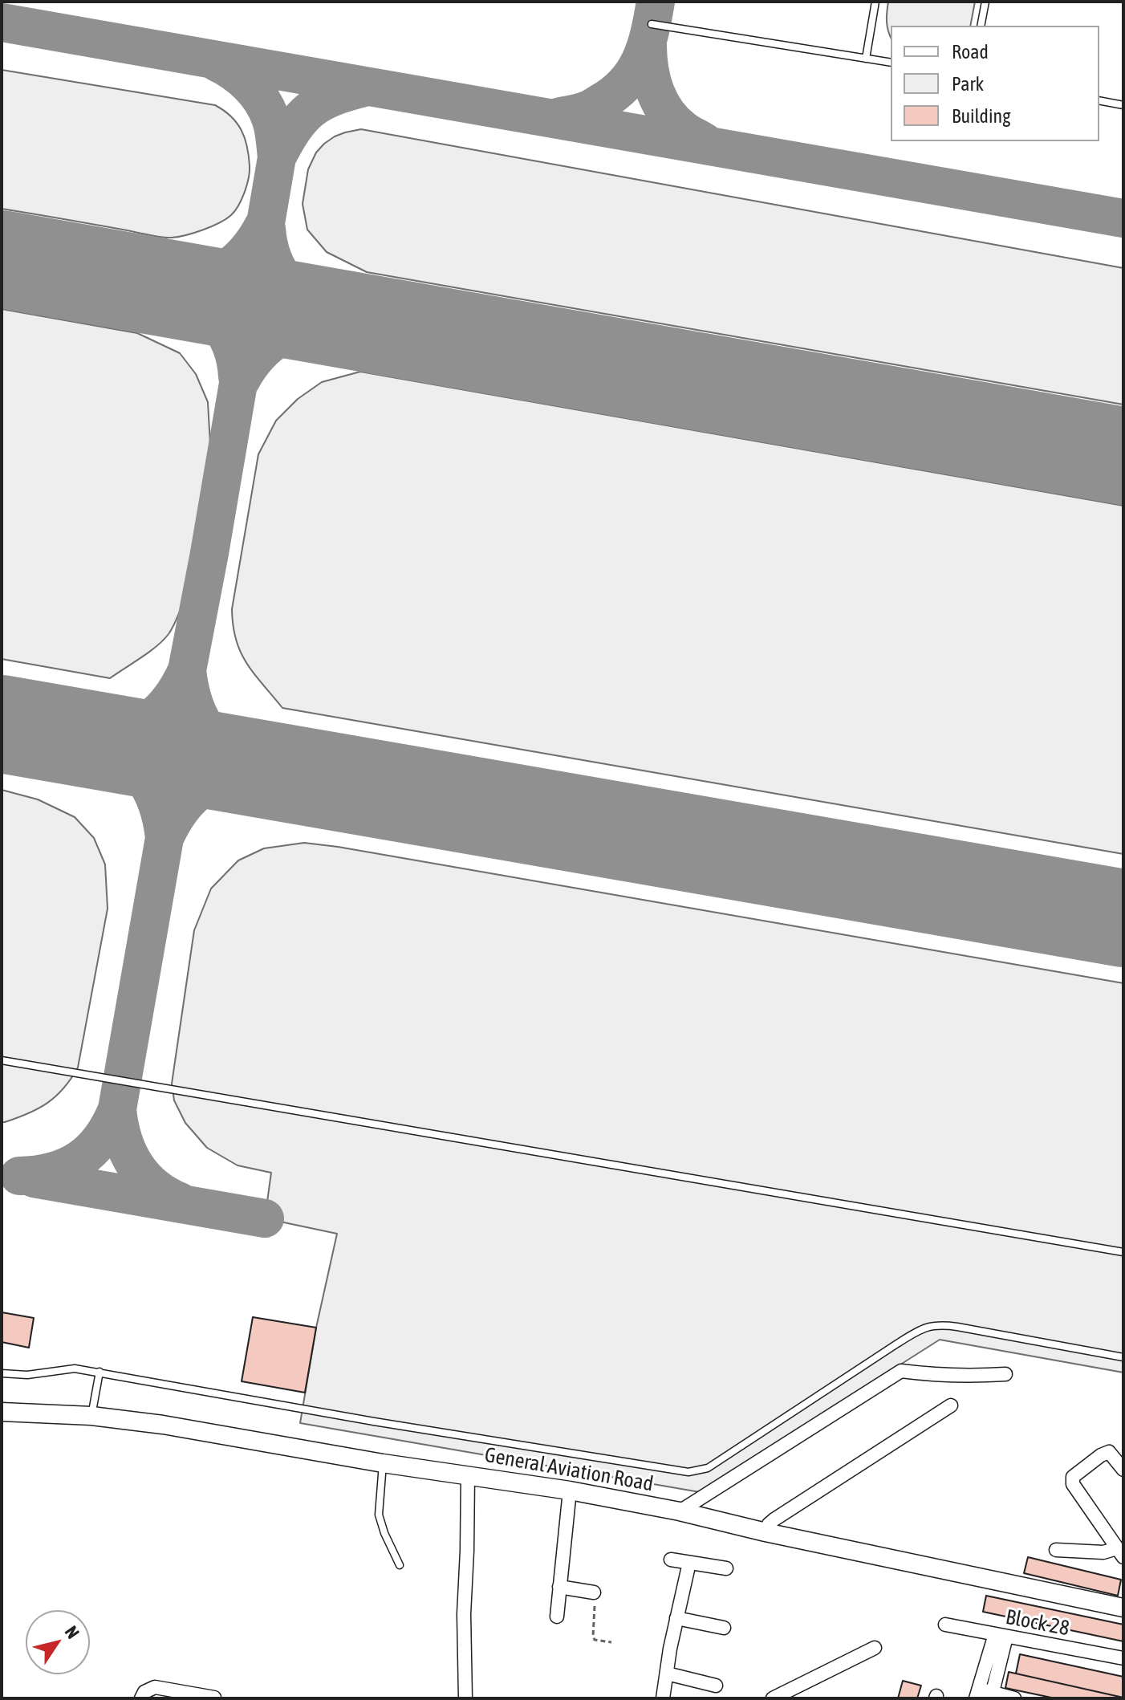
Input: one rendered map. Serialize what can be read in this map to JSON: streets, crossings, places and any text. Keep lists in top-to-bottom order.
{
  "streets": {
    "main road": ["General Aviation Road"],
    "street": ["Block 28"]
  },
  "legend": ["Road", "Park", "Building"],
  "north": "top right"
}
